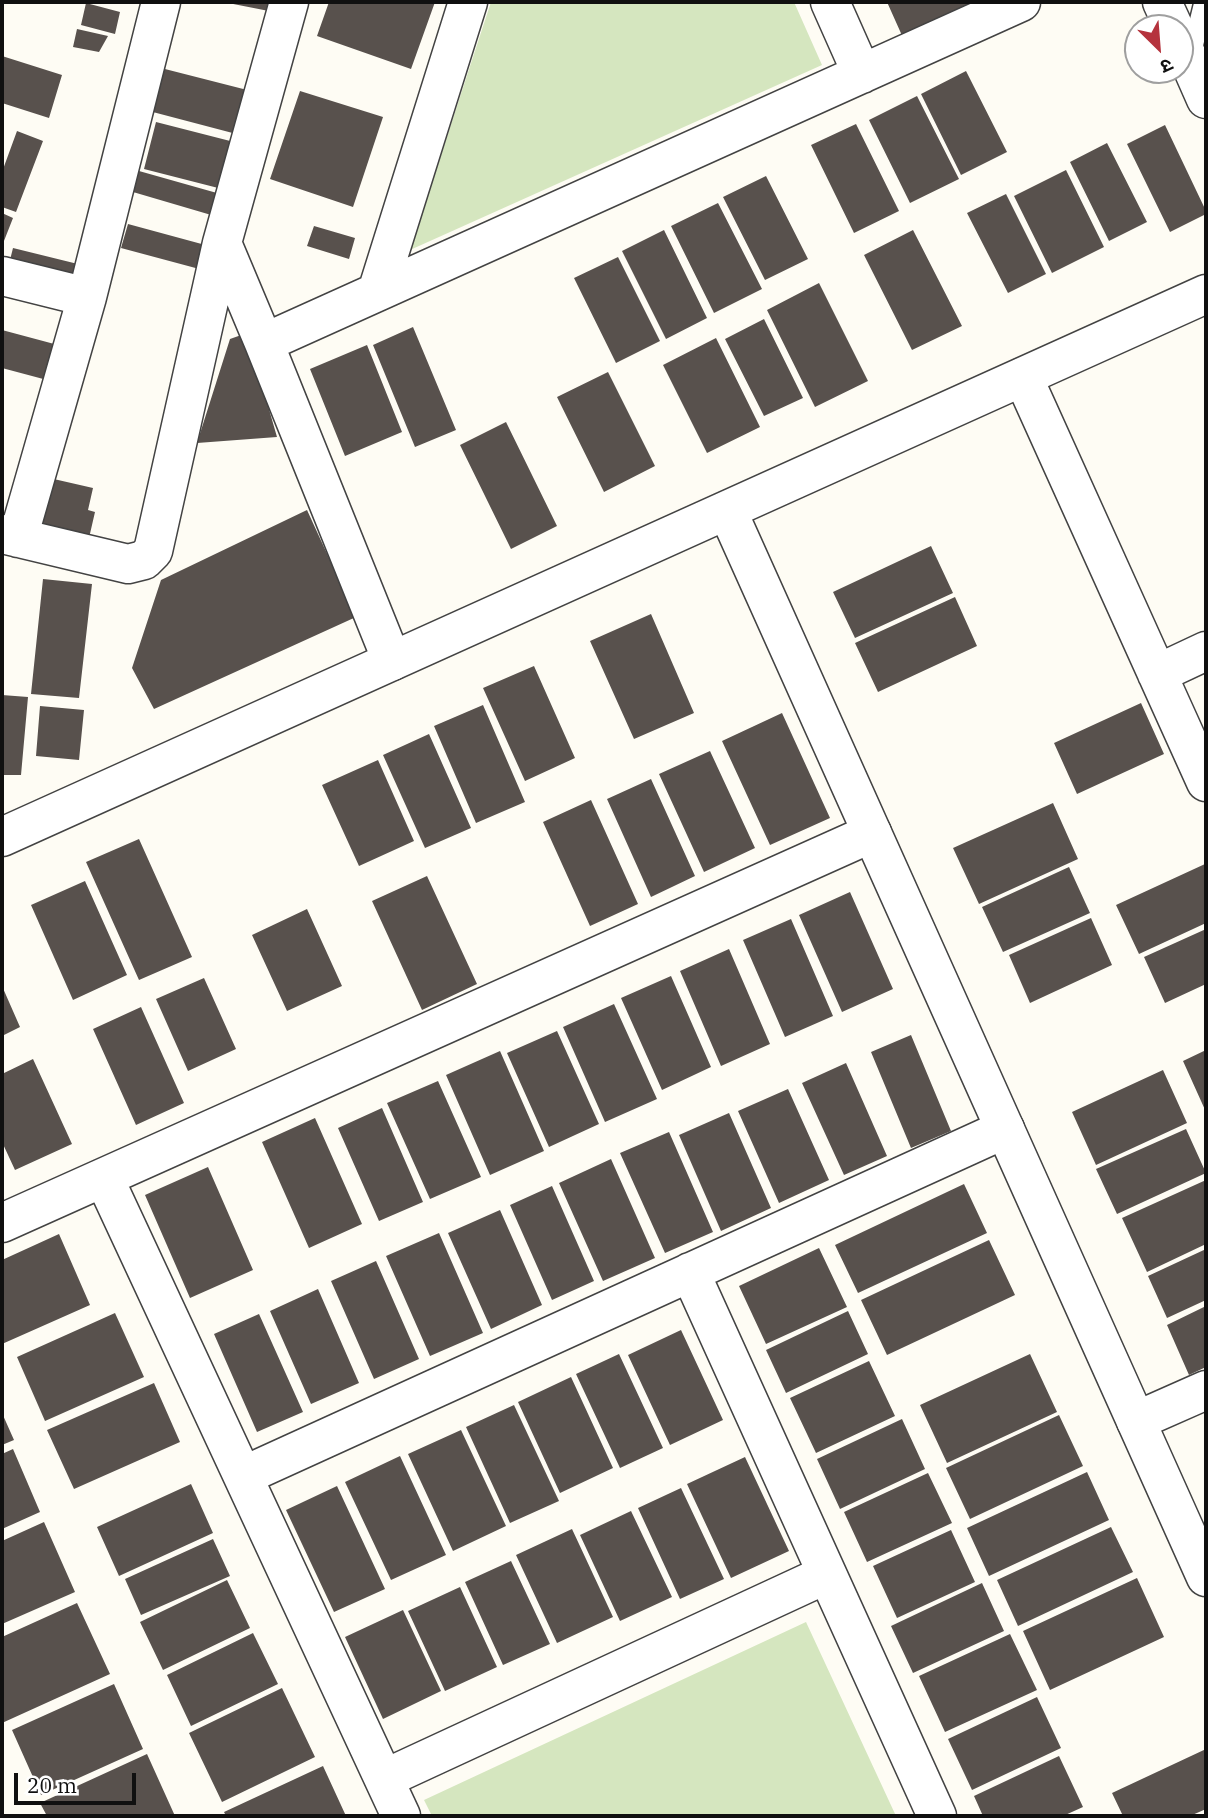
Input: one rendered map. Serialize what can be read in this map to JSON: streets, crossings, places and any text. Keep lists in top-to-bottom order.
{
  "scale_bar": "20 m",
  "north": "bottom right"
}
